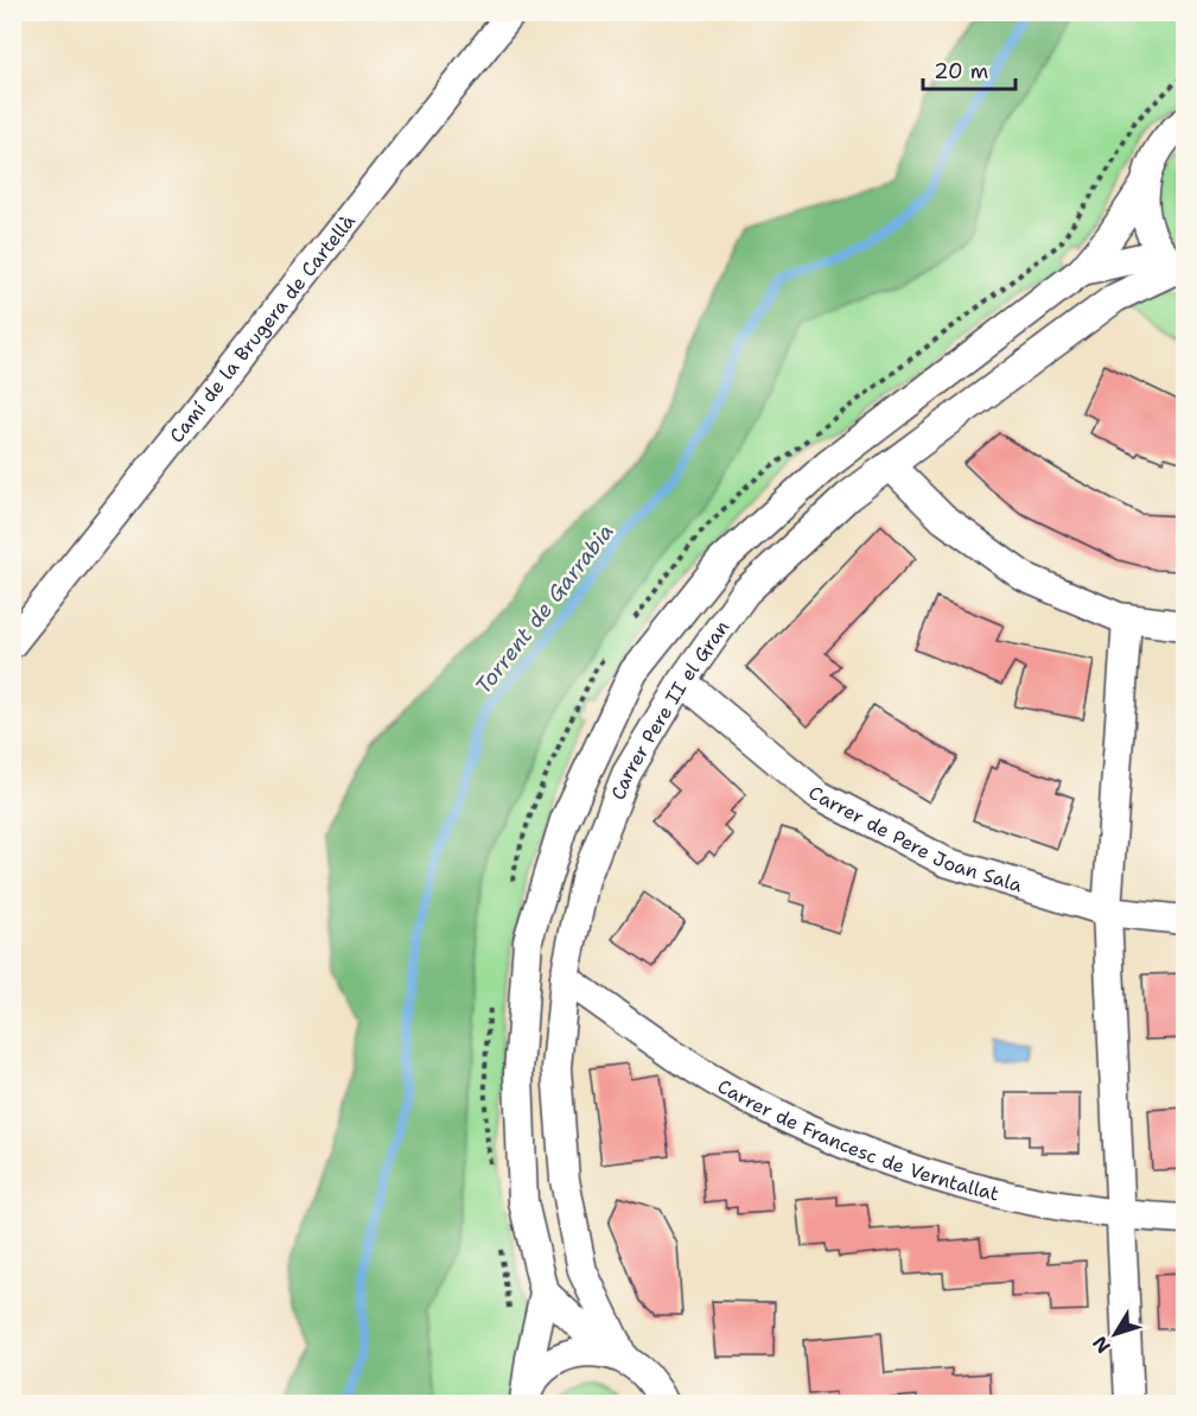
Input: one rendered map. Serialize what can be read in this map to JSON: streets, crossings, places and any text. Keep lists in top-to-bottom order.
{
  "streets": {
    "street": [
      "Camí de la Brugera de Cartellà",
      "Carrer Pere II el Gran",
      "Carrer de Pere Joan Sala",
      "Carrer de Francesc de Verntallat"
    ]
  },
  "crossings": [
    ["Carrer Pere II el Gran", "Carrer de Pere Joan Sala"],
    ["Carrer Pere II el Gran", "Carrer de Francesc de Verntallat"]
  ],
  "water": ["Torrent de Garrabia"],
  "scale_bar": "20 m",
  "north": "bottom left"
}
